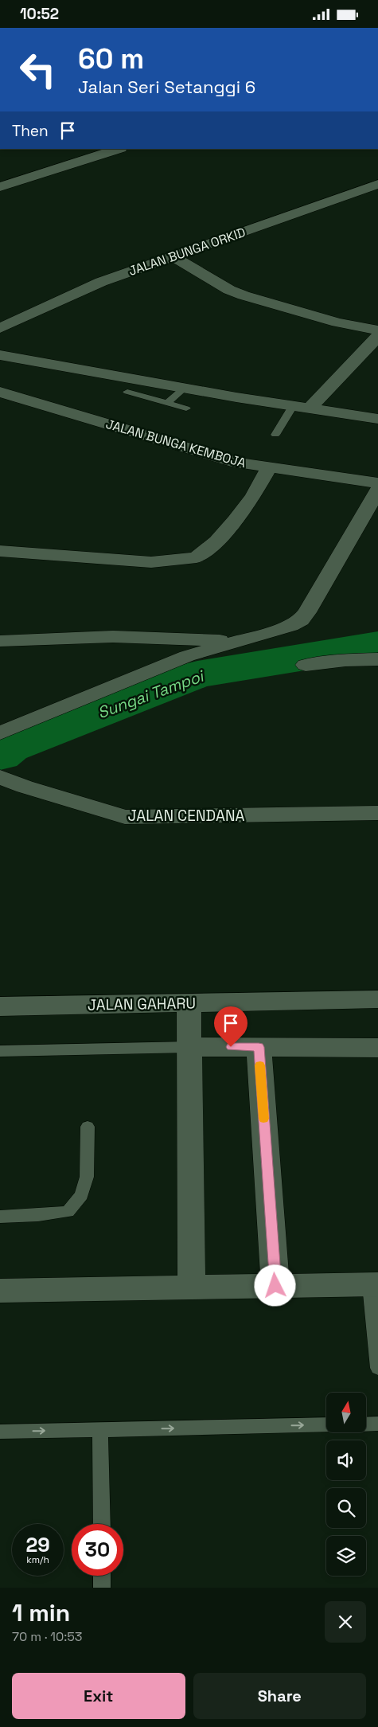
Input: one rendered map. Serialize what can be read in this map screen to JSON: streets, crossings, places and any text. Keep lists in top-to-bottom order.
{
  "streets": {
    "street": [
      "JALAN BUNGA ORKID",
      "JALAN BUNGA KEMBOJA",
      "JALAN CENDANA",
      "JALAN GAHARU"
    ]
  },
  "water": ["Sungai Tampoi"],
  "north": "top",
  "page": {
    "status": "10:52",
    "turn": ["60 m", "Jalan Seri Setanggi 6"],
    "then": "Then",
    "speed": "29 km/h",
    "limit": "30",
    "heading": ["1 min", "70 m · 10:53"],
    "buttons": ["Exit", "Share"]
  }
}
